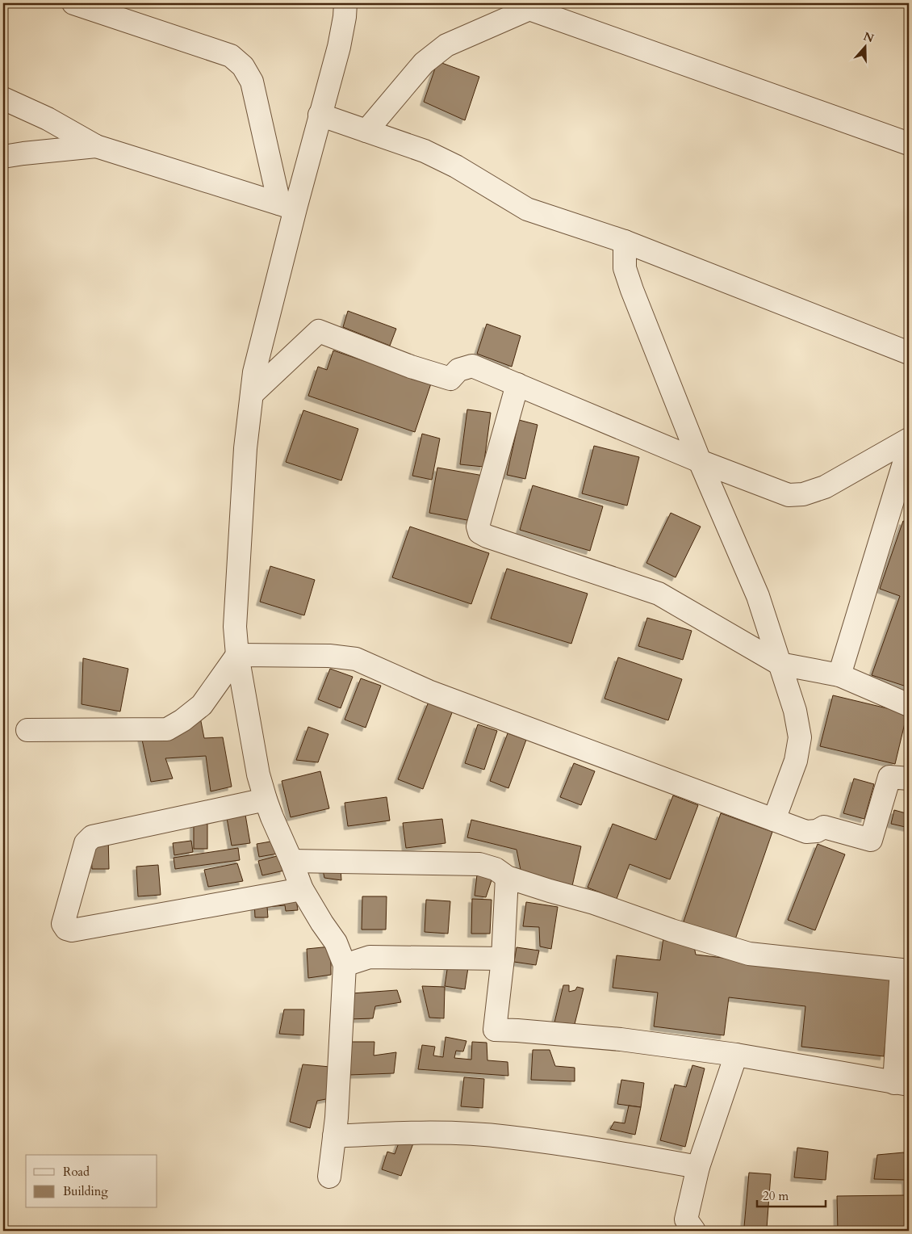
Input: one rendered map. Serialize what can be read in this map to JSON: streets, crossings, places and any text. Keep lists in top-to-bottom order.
{
  "legend": ["Road", "Building"],
  "scale_bar": "20 m",
  "north": "top"
}
